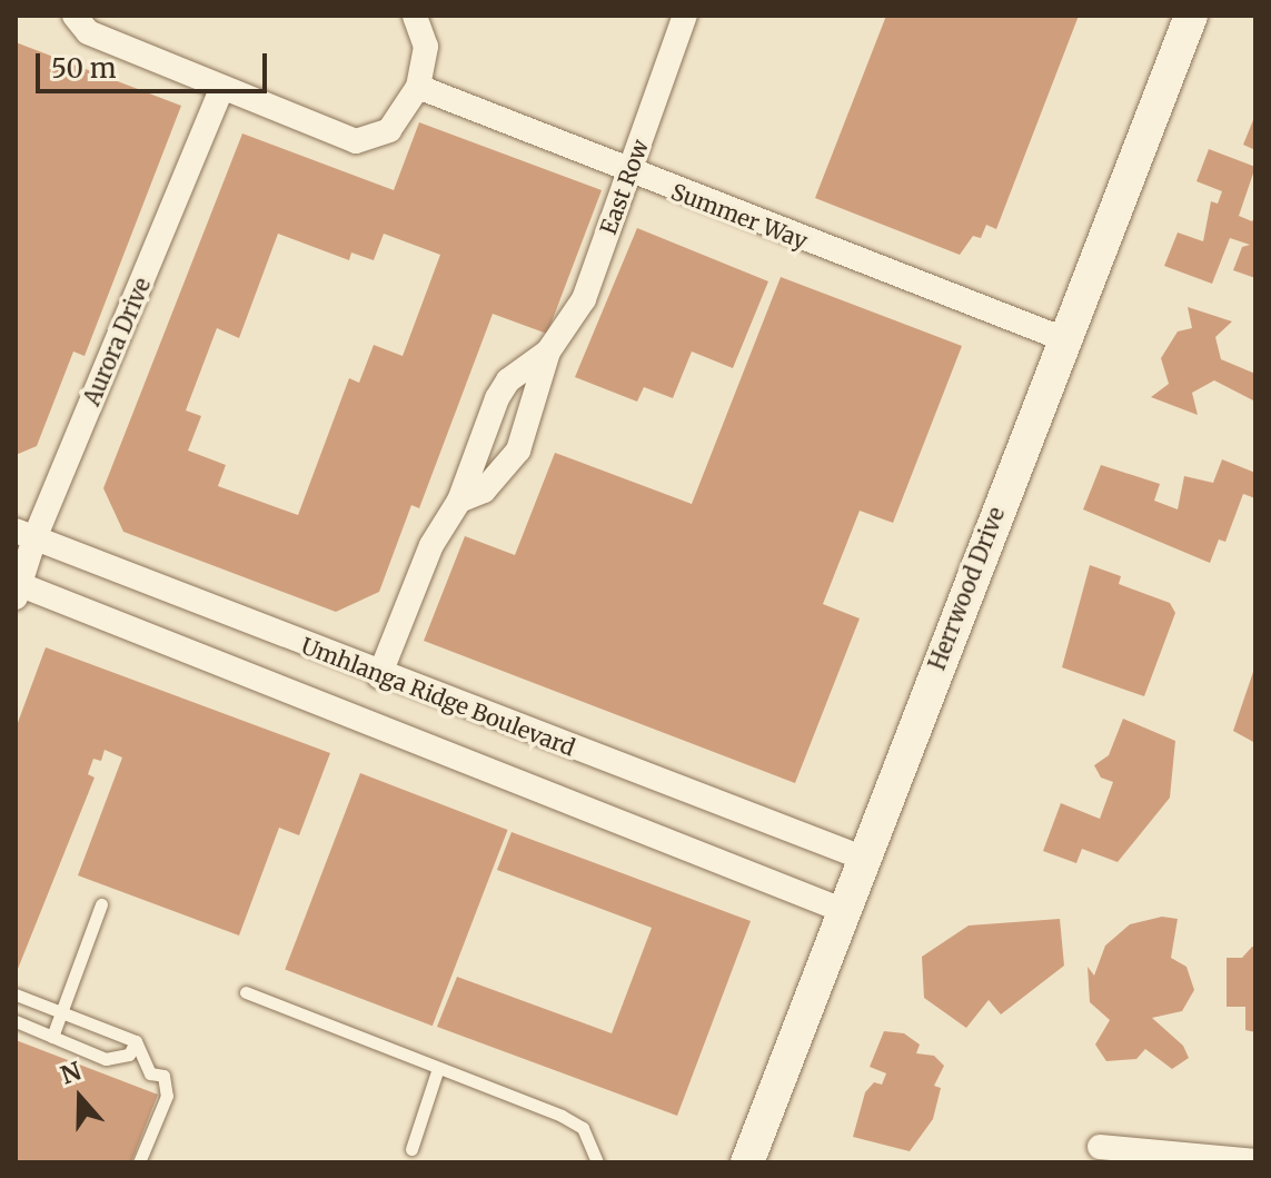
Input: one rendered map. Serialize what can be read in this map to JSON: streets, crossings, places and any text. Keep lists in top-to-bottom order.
{
  "streets": {
    "street": [
      "East Row",
      "Summer Way",
      "Aurora Drive",
      "Herrwood Drive",
      "Umhlanga Ridge Boulevard"
    ]
  },
  "crossings": [
    ["East Row", "Summer Way"],
    ["East Row", "Umhlanga Ridge Boulevard"],
    ["Summer Way", "Herrwood Drive"],
    ["Aurora Drive", "Umhlanga Ridge Boulevard"],
    ["Herrwood Drive", "Umhlanga Ridge Boulevard"]
  ],
  "scale_bar": "50 m",
  "north": "top"
}
